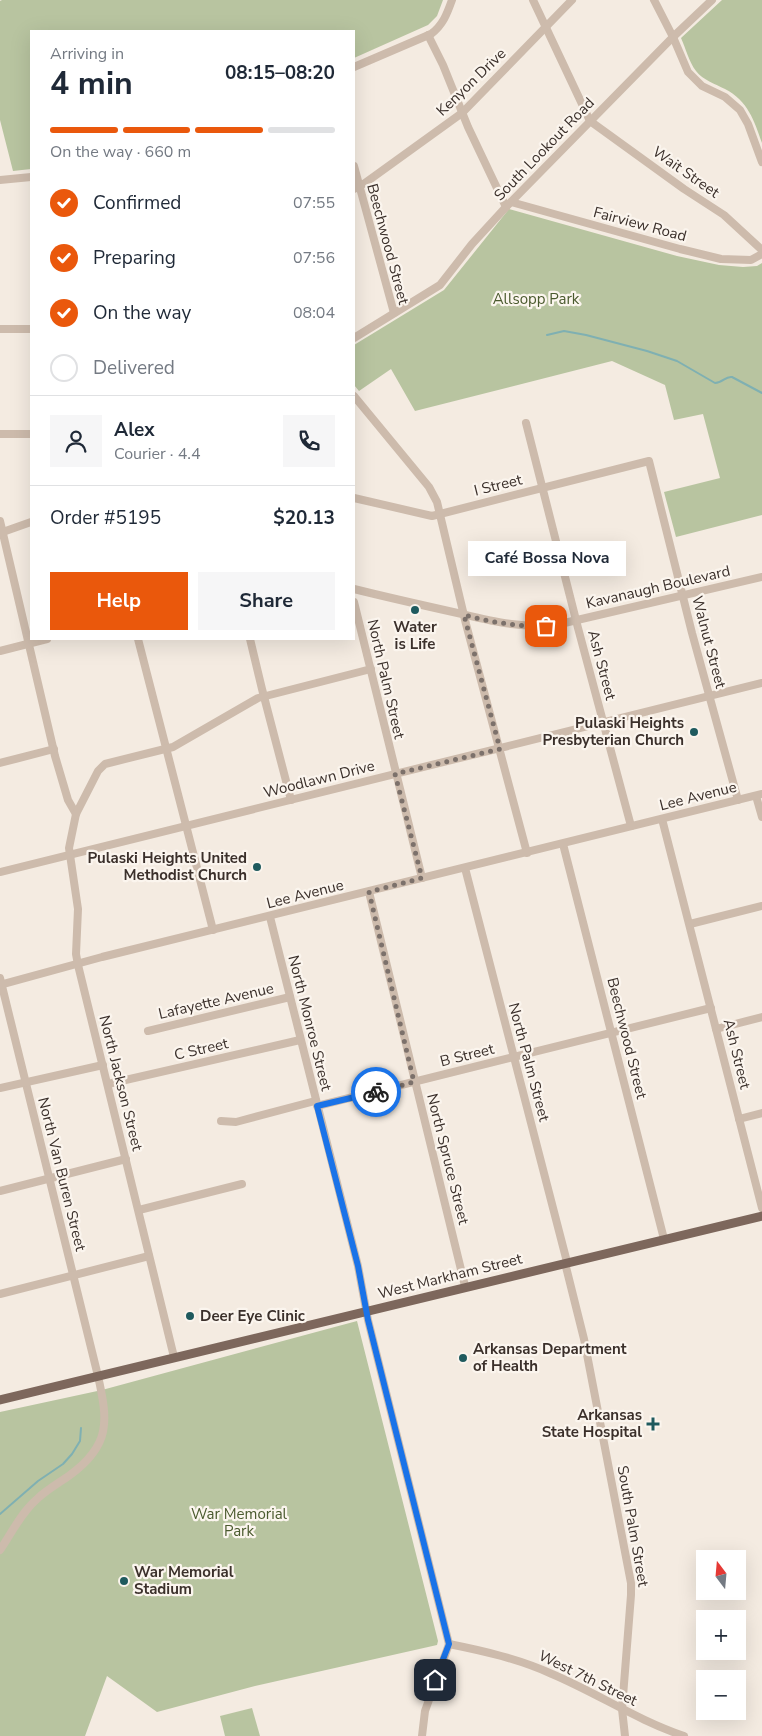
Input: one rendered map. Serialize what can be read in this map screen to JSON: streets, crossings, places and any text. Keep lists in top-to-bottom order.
{
  "streets": {
    "main road": ["West Markham Street"],
    "street": [
      "Kenyon Drive",
      "South Lookout Road",
      "Wait Street",
      "Fairview Road",
      "Beechwood Street",
      "I Street",
      "Kavanaugh Boulevard",
      "Walnut Street",
      "Ash Street",
      "North Palm Street",
      "Woodlawn Drive",
      "Lee Avenue",
      "Lafayette Avenue",
      "North Monroe Street",
      "C Street",
      "B Street",
      "North Jackson Street",
      "North Spruce Street",
      "North Van Buren Street",
      "South Palm Street",
      "West 7th Street"
    ]
  },
  "crossings": [
    ["Kenyon Drive", "Beechwood Street"],
    ["South Lookout Road", "Wait Street"],
    ["South Lookout Road", "Fairview Road"],
    ["South Lookout Road", "Beechwood Street"],
    ["Beechwood Street", "Lee Avenue"],
    ["Beechwood Street", "B Street"],
    ["Beechwood Street", "West Markham Street"],
    ["I Street", "Walnut Street"],
    ["I Street", "Ash Street"],
    ["Kavanaugh Boulevard", "Walnut Street"],
    ["Kavanaugh Boulevard", "Ash Street"],
    ["Walnut Street", "Woodlawn Drive"],
    ["Walnut Street", "Lee Avenue"],
    ["Ash Street", "Woodlawn Drive"],
    ["Ash Street", "Lee Avenue"],
    ["Ash Street", "B Street"],
    ["North Palm Street", "Woodlawn Drive"],
    ["North Palm Street", "Lee Avenue"],
    ["North Palm Street", "B Street"],
    ["North Palm Street", "North Jackson Street"],
    ["North Palm Street", "West Markham Street"],
    ["North Palm Street", "South Palm Street"],
    ["Woodlawn Drive", "North Jackson Street"],
    ["Lee Avenue", "North Monroe Street"],
    ["Lee Avenue", "North Jackson Street"],
    ["Lee Avenue", "North Spruce Street"],
    ["Lee Avenue", "North Van Buren Street"],
    ["Lafayette Avenue", "North Monroe Street"],
    ["North Monroe Street", "C Street"],
    ["North Monroe Street", "B Street"],
    ["North Monroe Street", "West Markham Street"],
    ["North Monroe Street", "West 7th Street"],
    ["C Street", "North Jackson Street"],
    ["B Street", "North Spruce Street"],
    ["North Jackson Street", "West Markham Street"],
    ["North Spruce Street", "West Markham Street"],
    ["North Van Buren Street", "West Markham Street"],
    ["West Markham Street", "South Palm Street"],
    ["South Palm Street", "West 7th Street"]
  ],
  "parks": ["Allsopp Park", "War Memorial Park"],
  "places": {
    "other": [
      "Water is Life",
      "Café Bossa Nova",
      "Pulaski Heights Presbyterian Church",
      "Pulaski Heights United Methodist Church",
      "Deer Eye Clinic",
      "Arkansas Department of Health",
      "War Memorial Stadium"
    ],
    "health": ["Arkansas State Hospital"]
  },
  "north": "top",
  "page": {
    "heading": ["4 min", "Arriving in", "08:15–08:20"],
    "panel": [
      "Alex",
      "Courier · 4.4",
      "Order #5195",
      "$20.13"
    ],
    "bar": "On the way · 660 m",
    "list": [
      ["Confirmed", "07:55"],
      ["Preparing", "07:56"],
      ["On the way", "08:04"],
      "Delivered"
    ],
    "bubble": "Café Bossa Nova",
    "buttons": ["Help", "Share"],
    "map_buttons": ["+", "−"]
  }
}
